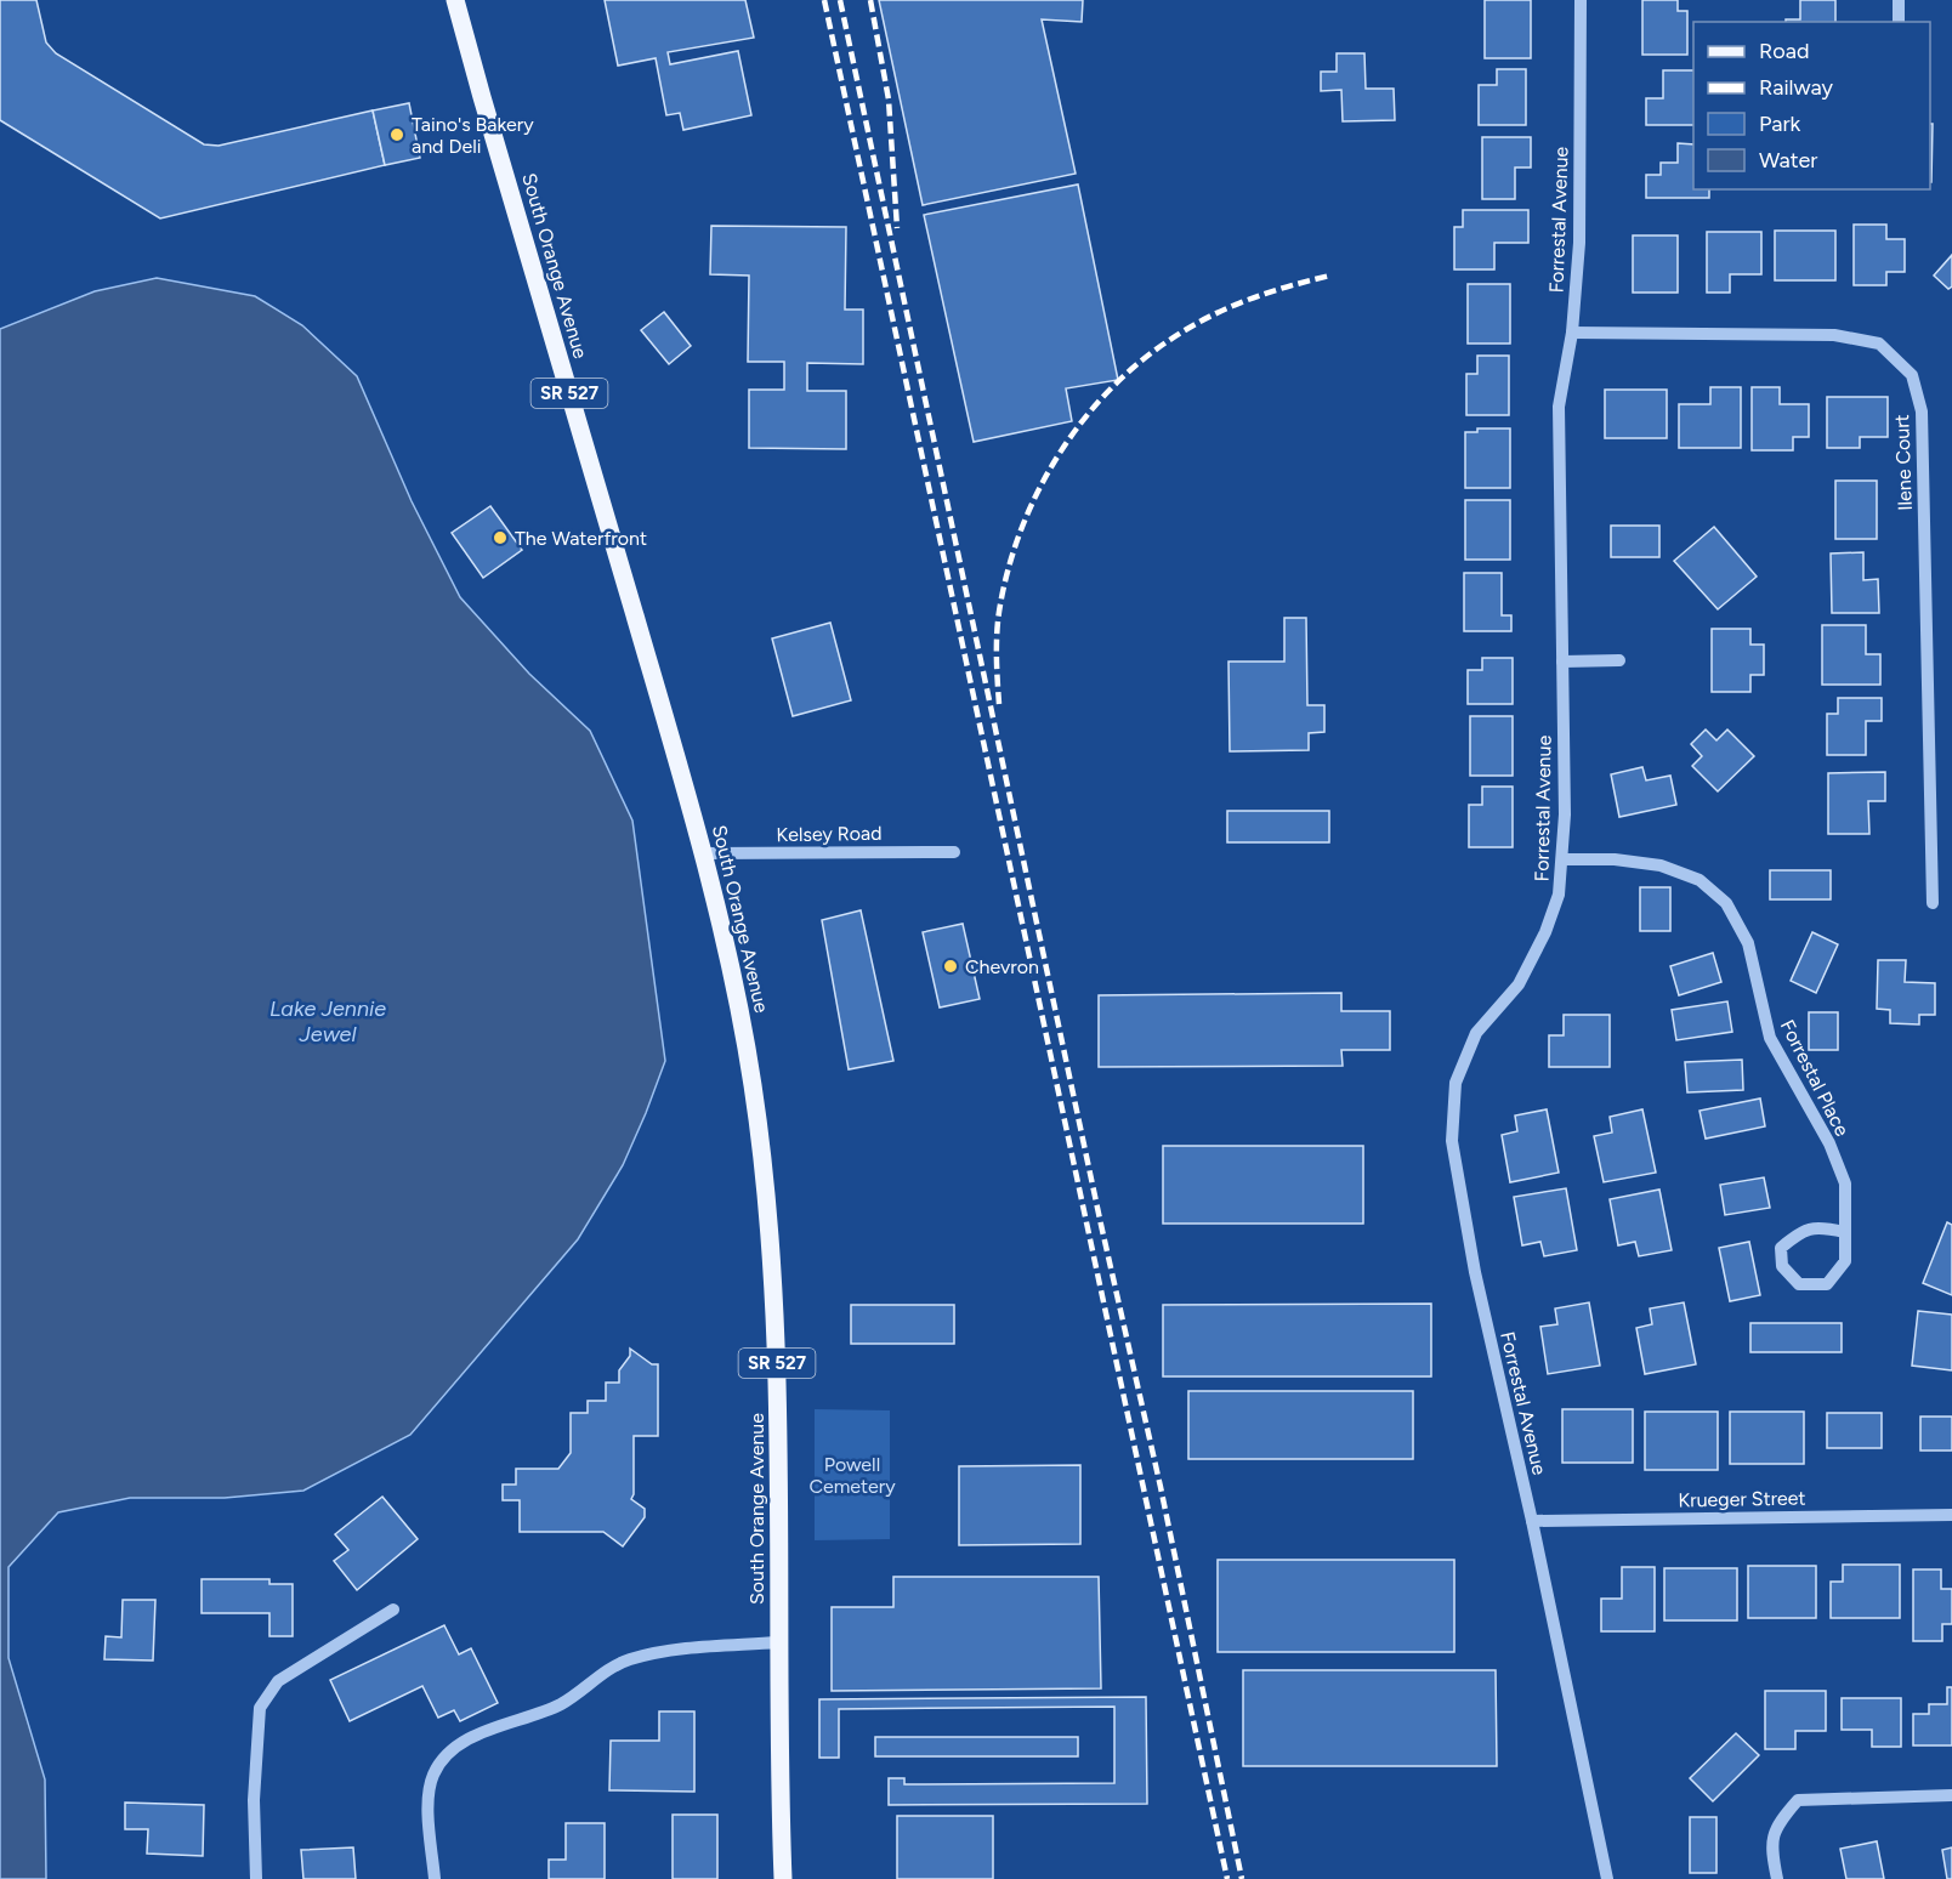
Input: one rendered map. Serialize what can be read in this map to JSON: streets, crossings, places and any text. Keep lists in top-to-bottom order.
{
  "streets": {
    "main road": ["South Orange Avenue", "SR 527"],
    "street": [
      "Forrestal Avenue",
      "Ilene Court",
      "Kelsey Road",
      "Forrestal Place",
      "Krueger Street"
    ]
  },
  "crossings": [
    ["Forrestal Avenue", "Ilene Court"],
    ["Forrestal Avenue", "Forrestal Place"],
    ["Forrestal Avenue", "Krueger Street"],
    ["South Orange Avenue", "Kelsey Road"]
  ],
  "water": ["Lake Jennie Jewel"],
  "parks": ["Powell Cemetery"],
  "places": ["Taino's Bakery and Deli", "The Waterfront", "Chevron"],
  "legend": [
    "Road",
    "Railway",
    "Park",
    "Water"
  ]
}
